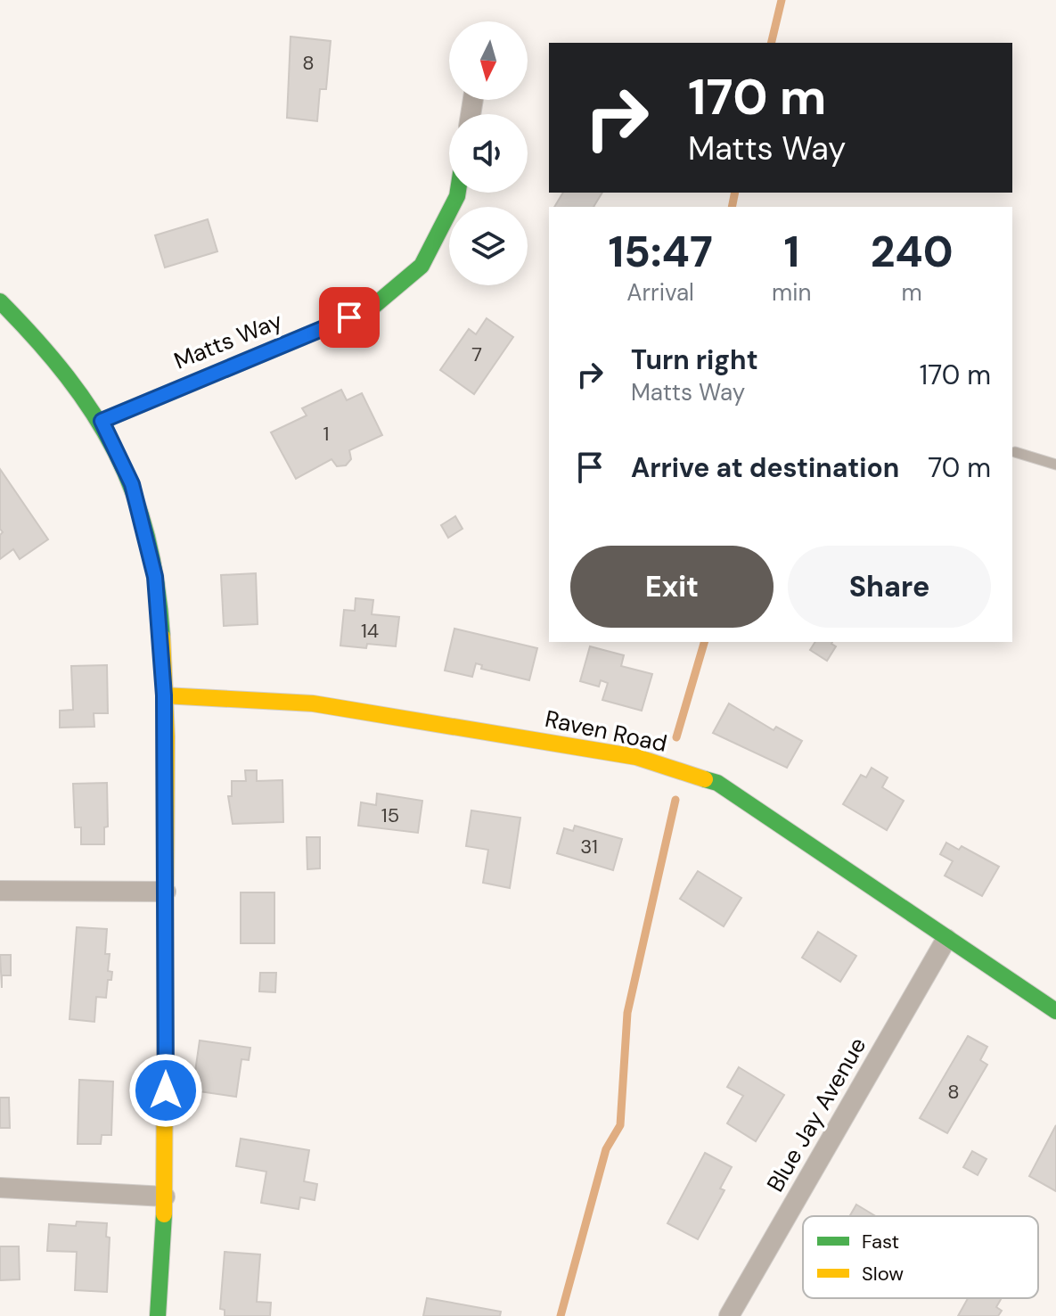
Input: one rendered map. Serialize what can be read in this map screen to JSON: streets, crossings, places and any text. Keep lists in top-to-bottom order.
{
  "streets": {
    "street": ["Matts Way", "Raven Road", "Blue Jay Avenue"]
  },
  "crossings": [
    ["Raven Road", "Blue Jay Avenue"]
  ],
  "house_numbers": [
    "8",
    "7",
    "1",
    "14",
    "15",
    "31",
    "8"
  ],
  "legend": ["Fast", "Slow"],
  "north": "bottom",
  "page": {
    "turn": ["170 m", "Matts Way"],
    "eta": [
      "15:47",
      "Arrival",
      "1",
      "min",
      "240",
      "m"
    ],
    "list": [
      {
        "name": "Turn right",
        "note": "Matts Way",
        "value": "170 m"
      },
      {
        "name": "Arrive at destination",
        "value": "70 m"
      }
    ],
    "buttons": ["Exit", "Share"]
  }
}
